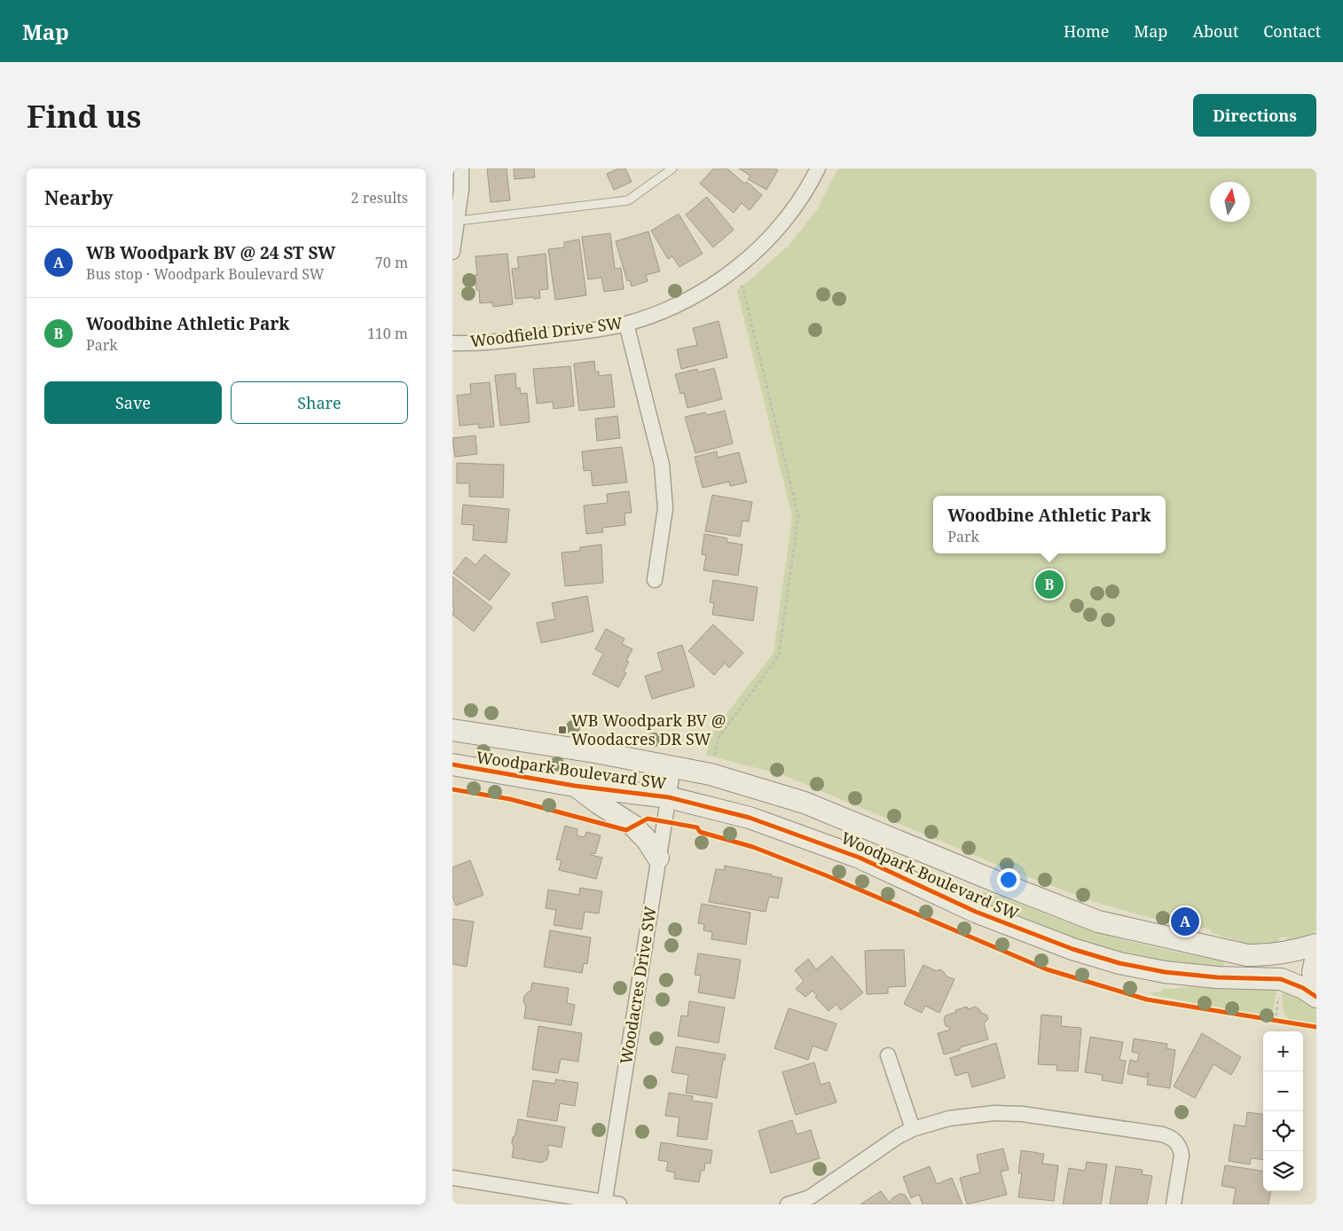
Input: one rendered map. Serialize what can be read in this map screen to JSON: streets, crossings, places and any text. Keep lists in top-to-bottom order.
{
  "streets": {
    "street": ["Woodfield Drive SW", "Woodpark Boulevard SW", "Woodacres Drive SW"]
  },
  "crossings": [
    ["Woodpark Boulevard SW", "Woodacres Drive SW"]
  ],
  "places": {
    "transit": ["WB Woodpark BV @ Woodacres DR SW"]
  },
  "north": "top",
  "page": {
    "header": "Map",
    "nav": [
      "Home",
      "Map",
      "About",
      "Contact"
    ],
    "buttons": [
      "Directions",
      ["Save", "Share"]
    ],
    "title": "Find us",
    "heading": ["Nearby", "2 results"],
    "list": [
      {
        "mark": "A",
        "name": "WB Woodpark BV @ 24 ST SW",
        "note": "Bus stop · Woodpark Boulevard SW",
        "value": "70 m"
      },
      {
        "mark": "B",
        "name": "Woodbine Athletic Park",
        "note": "Park",
        "value": "110 m"
      }
    ],
    "popup": ["Woodbine Athletic Park", "Park"],
    "pins": ["B", "A"],
    "map_buttons": ["+", "−"]
  }
}
